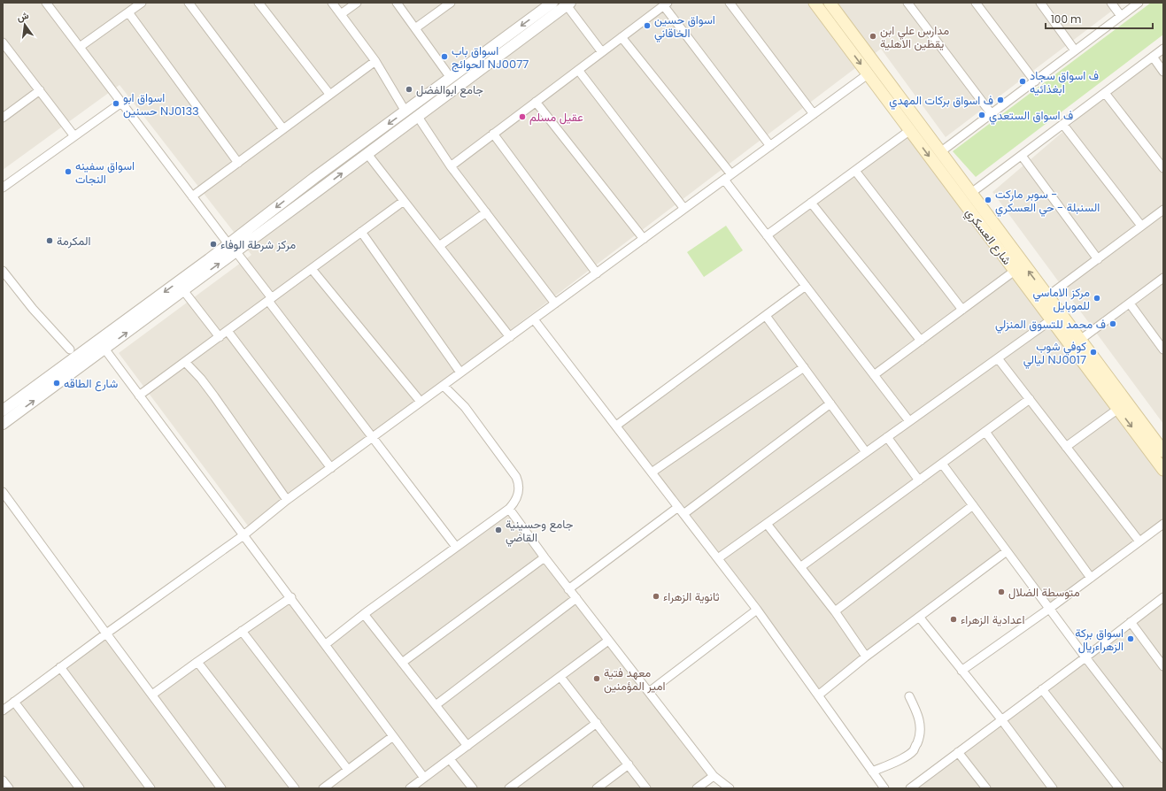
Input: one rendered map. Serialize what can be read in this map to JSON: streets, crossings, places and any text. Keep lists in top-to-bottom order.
{
  "streets": {
    "main road": ["شارع العسكري"]
  },
  "places": [
    "اسواق حسين الخاقاني",
    "مدارس علي ابن يقطين الاهلية",
    "اسواق باب الحوائج NJ0077",
    "ف اسواق سجاد ابغذائيه",
    "جامع ابوالفضل",
    "ف اسواق بركات المهدي",
    "اسواق ابو حسنين NJ0133",
    "ف اسواق الستعدي",
    "عقيل مسلم",
    "اسواق سفينه النجات",
    "سوبر ماركت - السنبلة - حي العسكري",
    "المكرمة",
    "مركز شرطة الوفاء",
    "مركز الاماسي للموبايل",
    "ف محمد للتسوق المنزلي",
    "كوفي شوب ليالي NJ0017",
    "شارع الطاقه",
    "جامع وحسينية القاضي",
    "متوسطة الضلال",
    "ثانوية الزهراء",
    "اعدادية الزهراء",
    "اسواق بركة الزهراء﷼",
    "معهد فتية امير المؤمنين"
  ],
  "scale_bar": "100 m",
  "north": "top"
}
